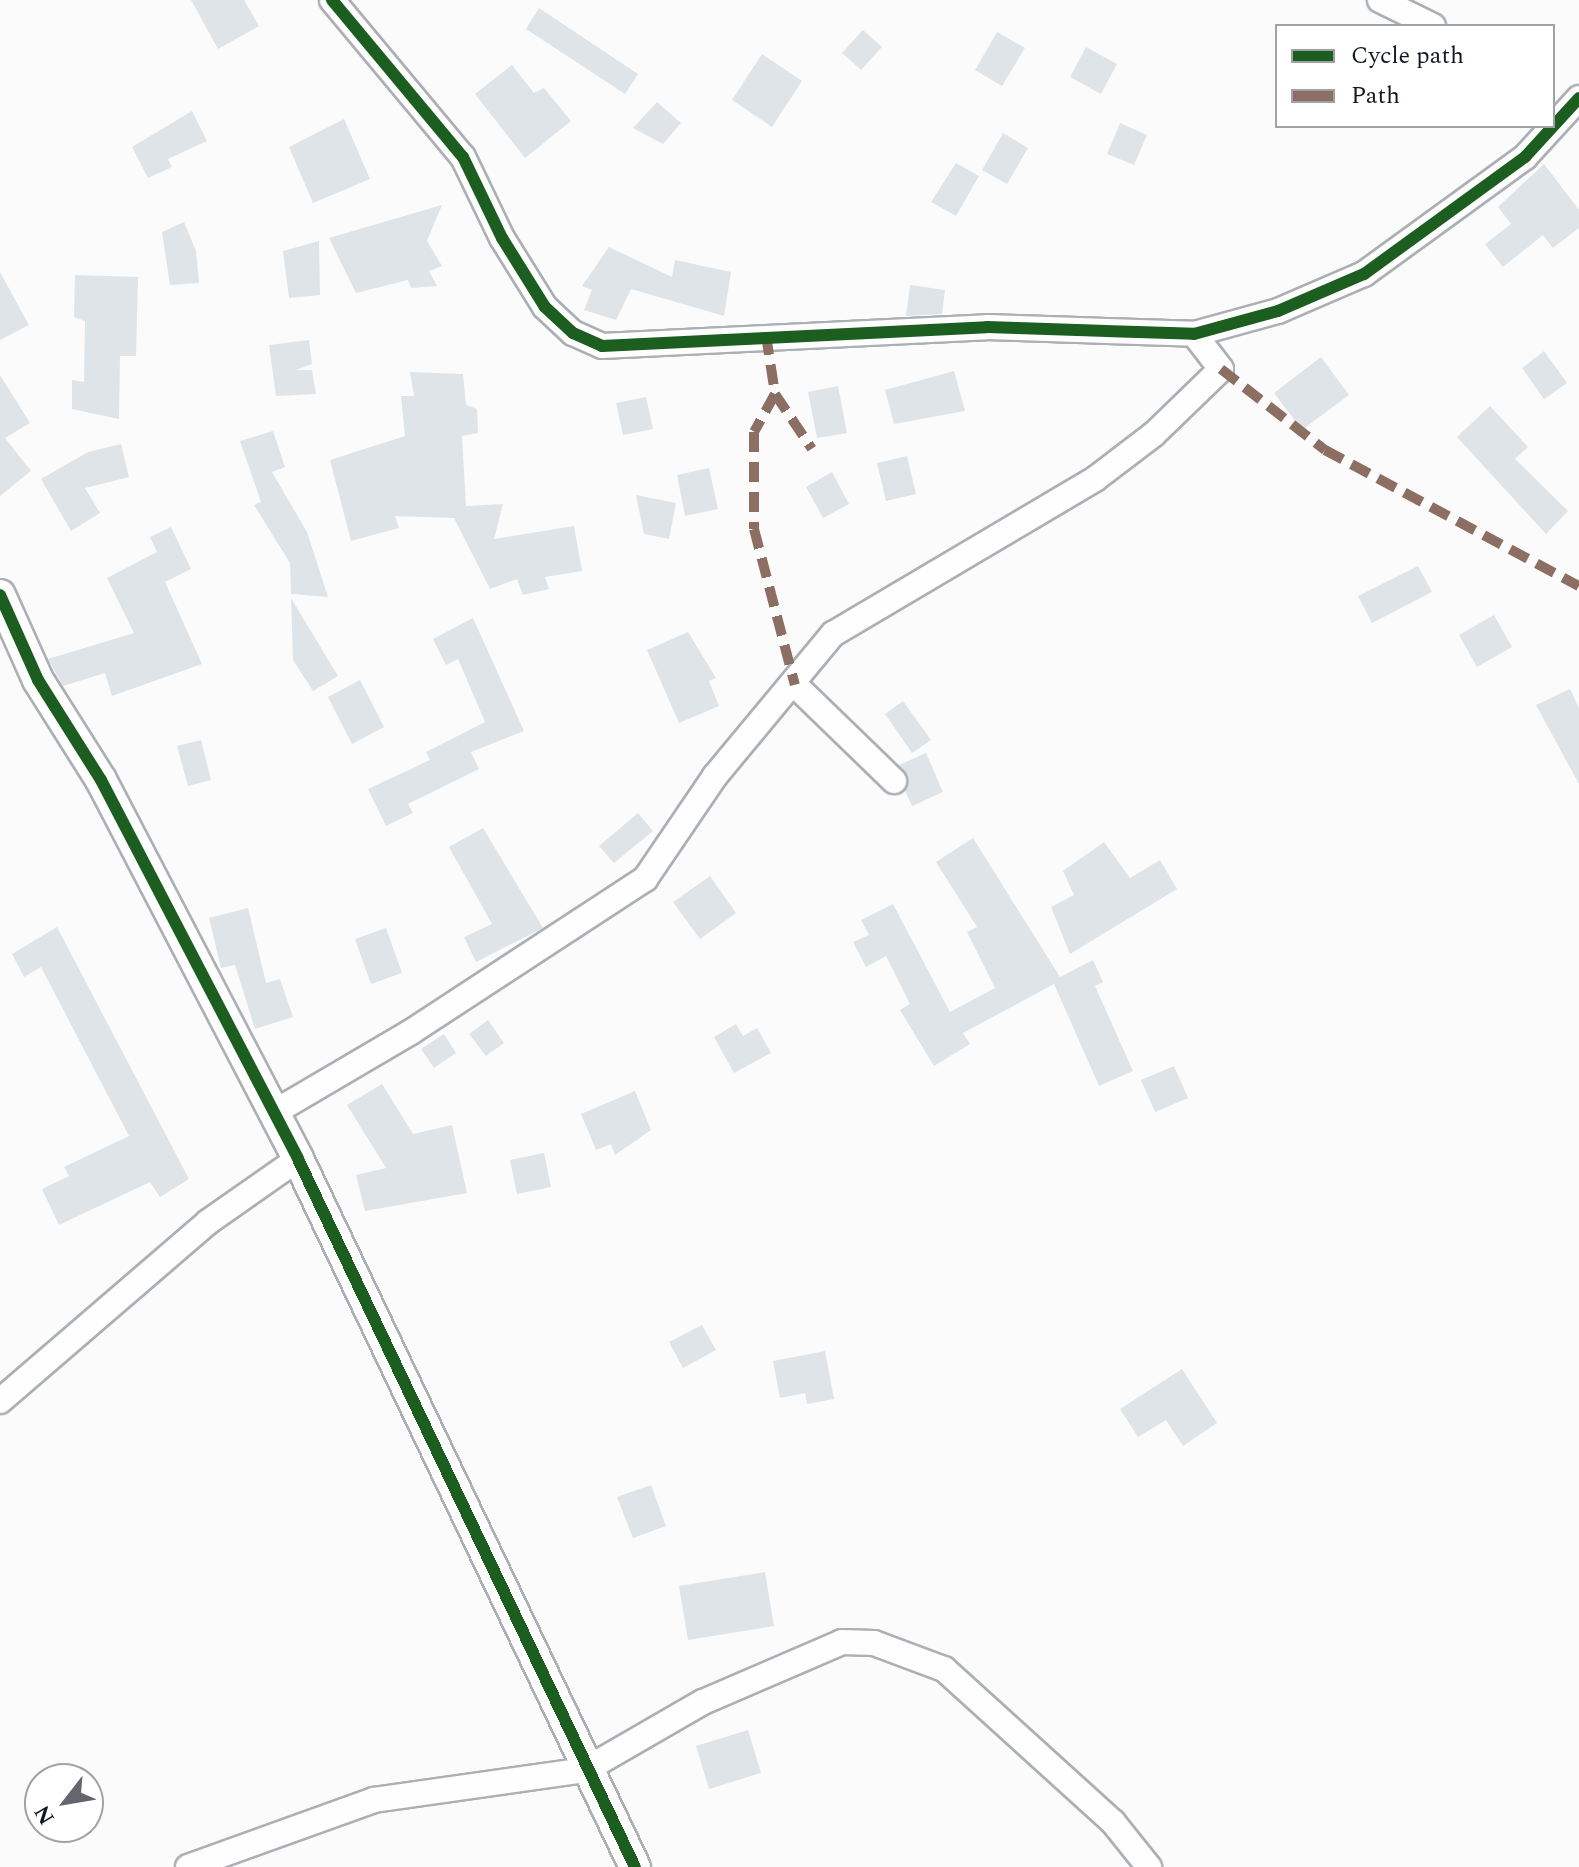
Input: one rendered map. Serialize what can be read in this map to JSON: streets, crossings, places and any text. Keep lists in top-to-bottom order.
{
  "legend": ["Cycle path", "Path"],
  "north": "bottom left"
}
